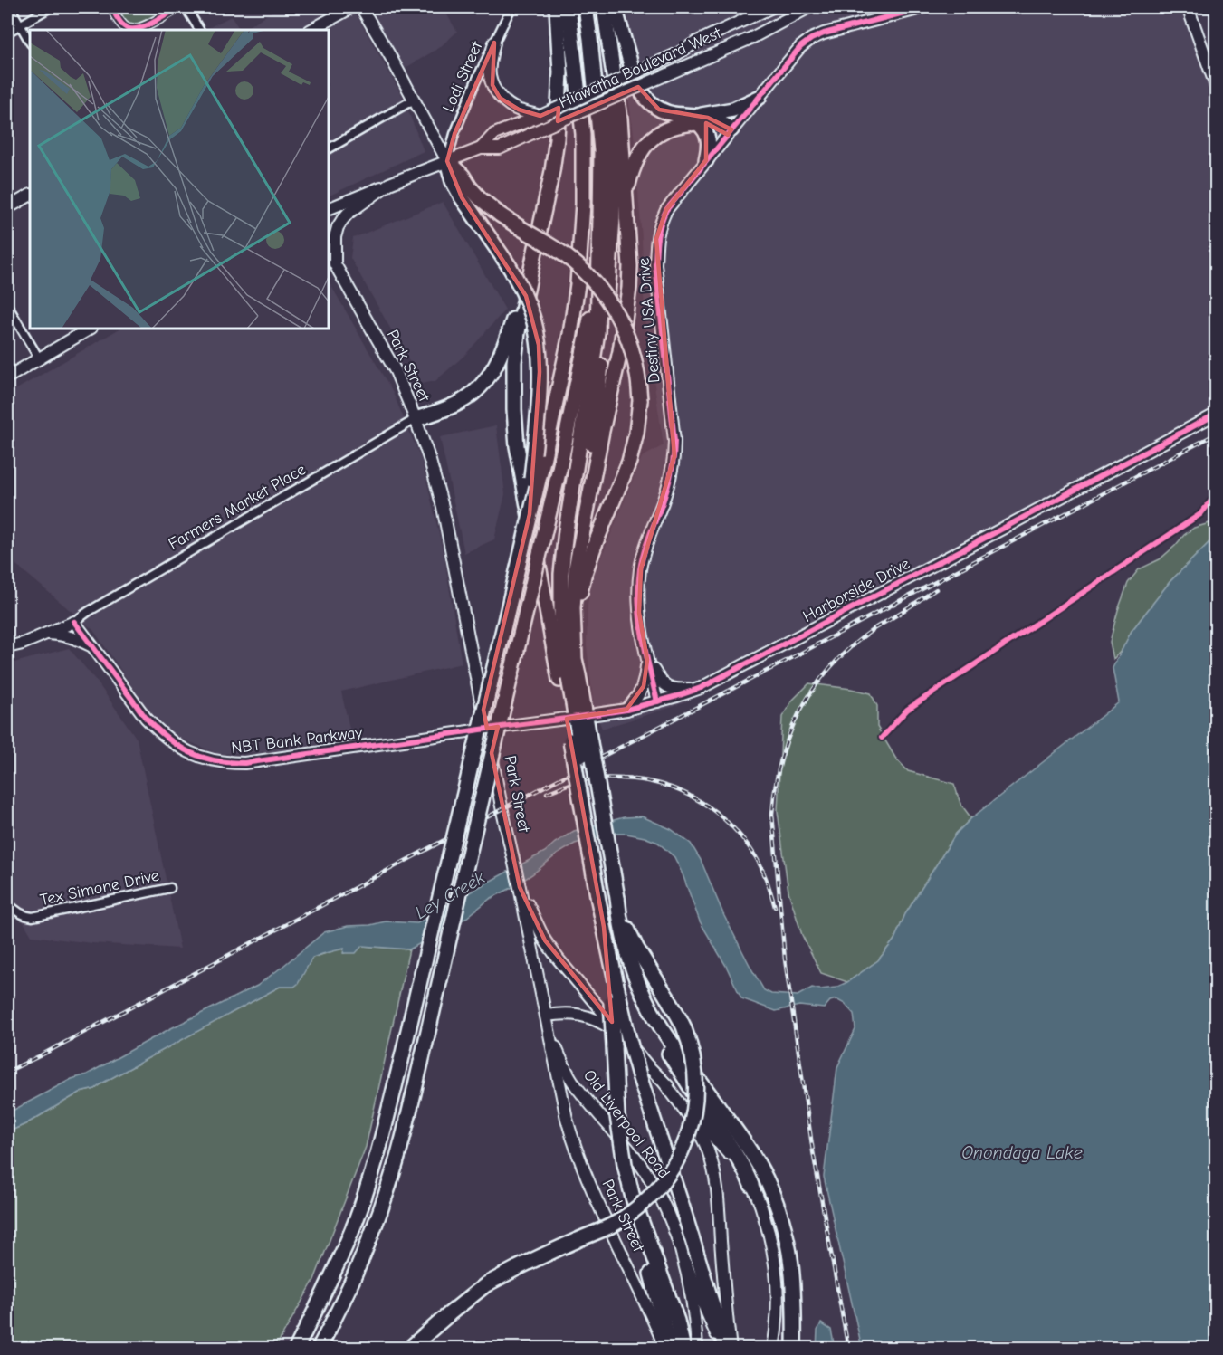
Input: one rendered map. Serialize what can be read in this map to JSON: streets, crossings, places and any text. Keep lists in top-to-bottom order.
{
  "streets": {
    "main road": [
      "Hiawatha Boulevard West",
      "Destiny USA Drive",
      "Park Street",
      "Harborside Drive",
      "NBT Bank Parkway",
      "Old Liverpool Road"
    ],
    "street": ["Lodi Street", "Farmers Market Place", "Tex Simone Drive"]
  },
  "crossings": [
    ["Hiawatha Boulevard West", "Lodi Street"],
    ["Destiny USA Drive", "Harborside Drive"],
    ["Park Street", "Farmers Market Place"],
    ["Park Street", "Harborside Drive"],
    ["Park Street", "NBT Bank Parkway"],
    ["Park Street", "Old Liverpool Road"],
    ["Farmers Market Place", "NBT Bank Parkway"],
    ["Harborside Drive", "NBT Bank Parkway"]
  ],
  "water": ["Ley Creek", "Onondaga Lake"]
}
